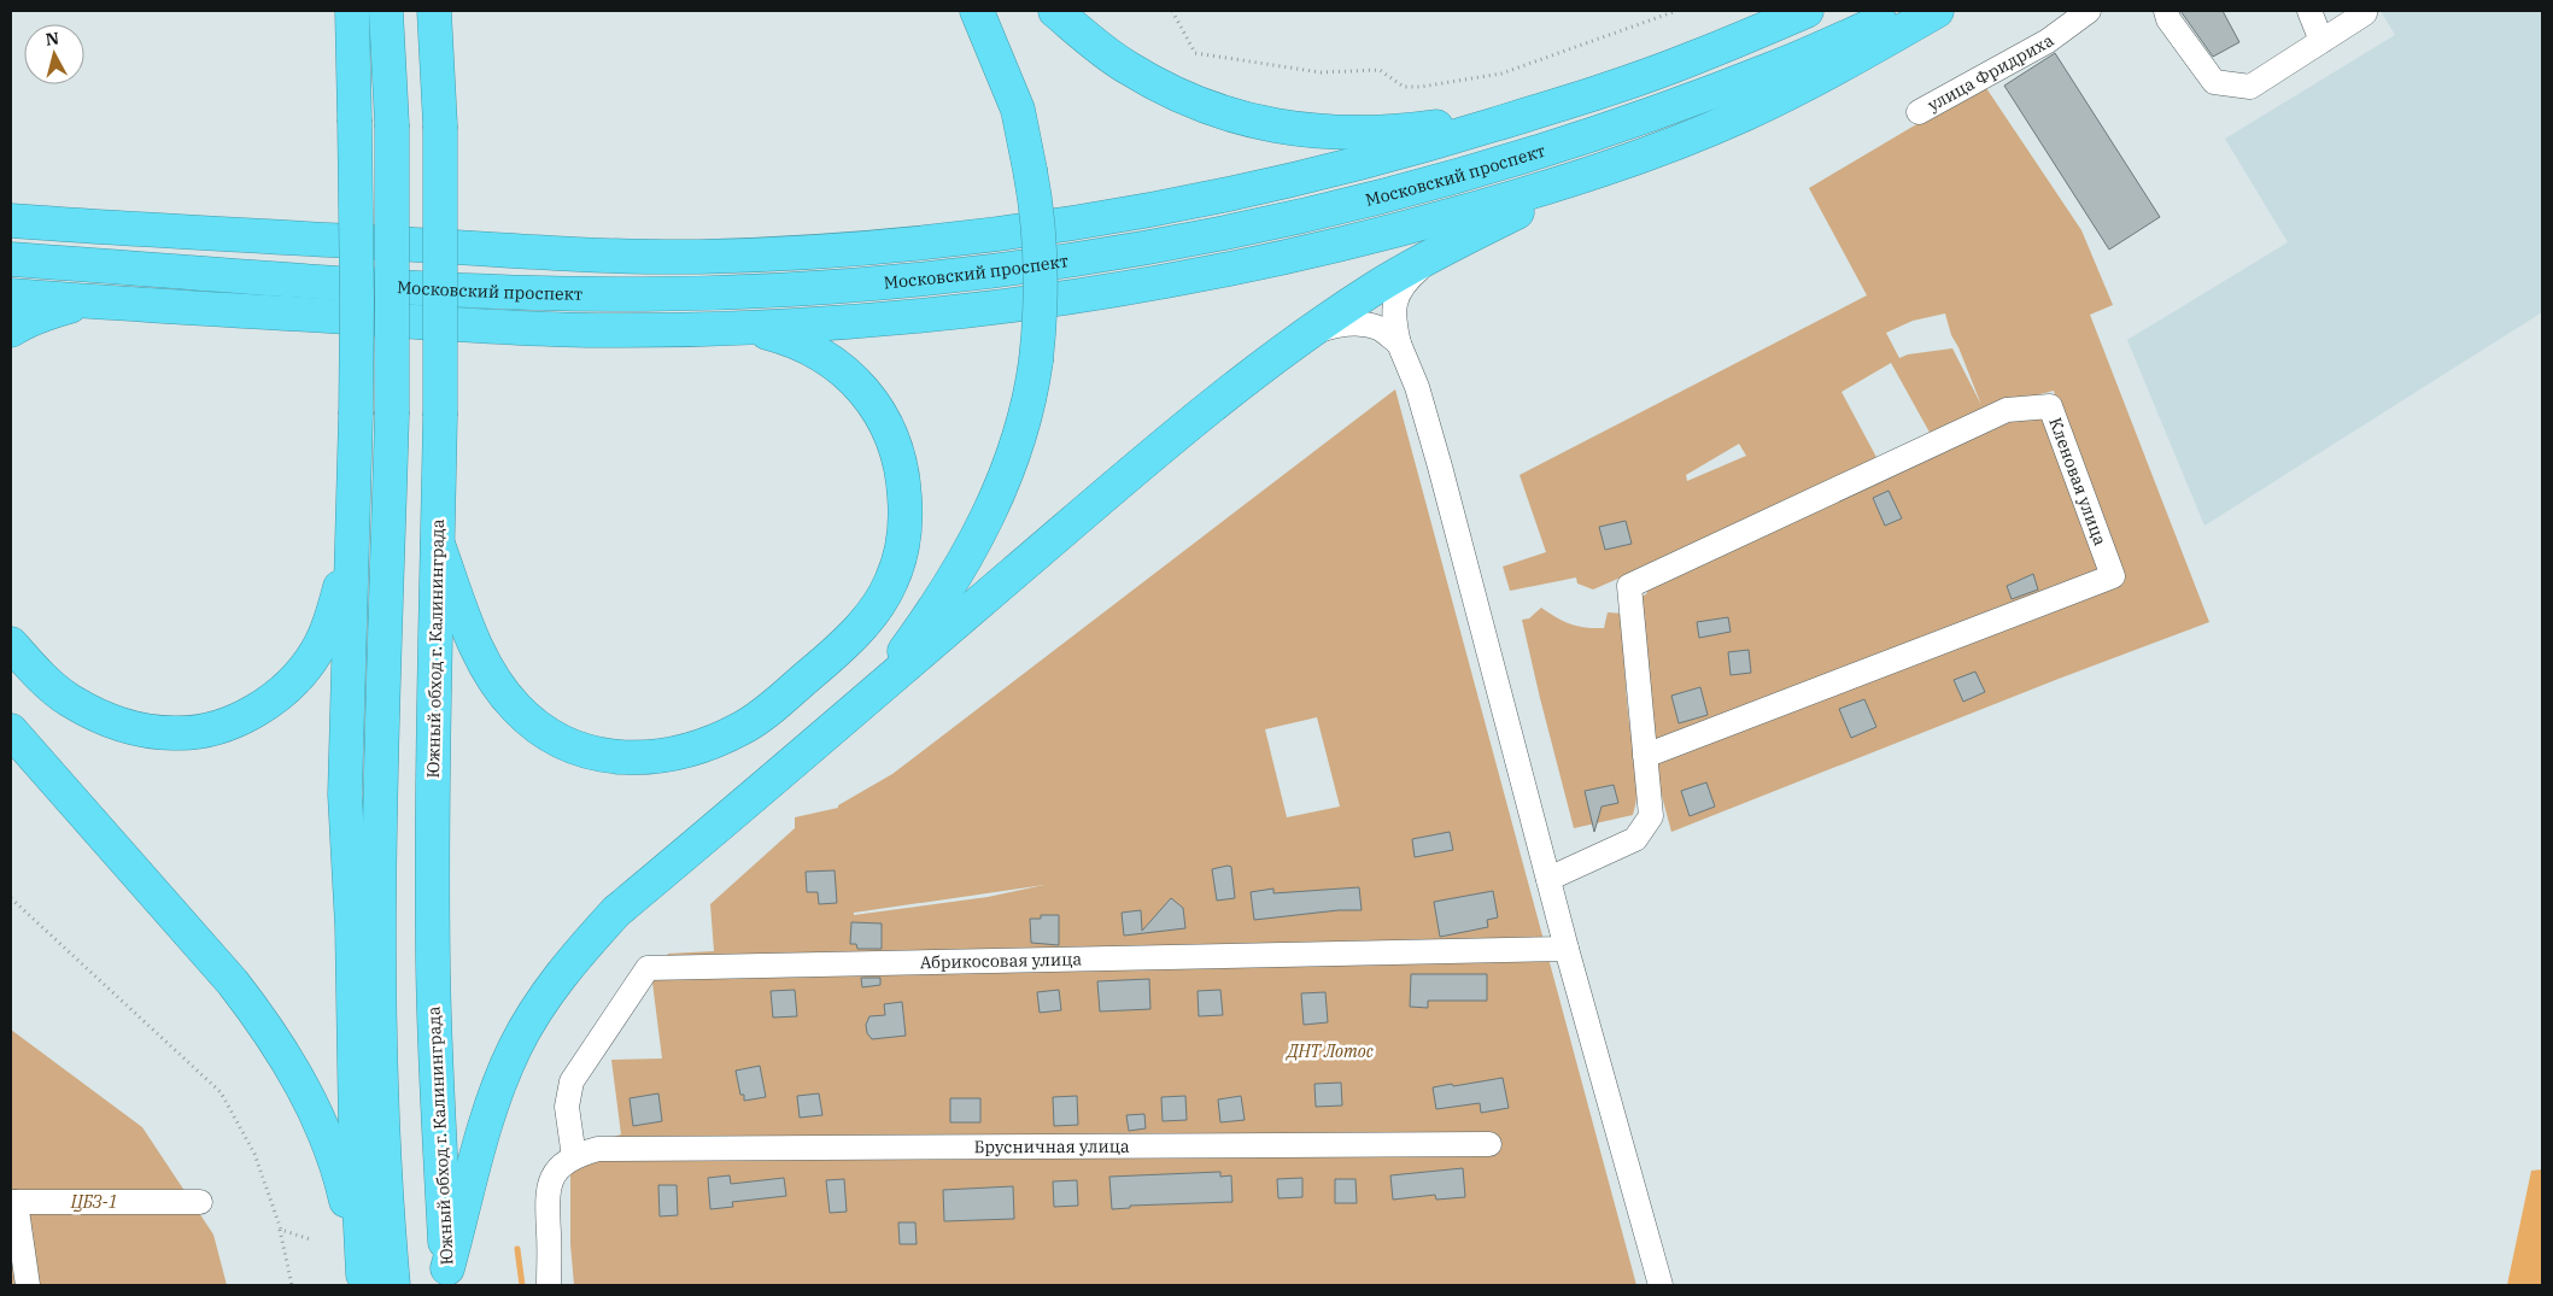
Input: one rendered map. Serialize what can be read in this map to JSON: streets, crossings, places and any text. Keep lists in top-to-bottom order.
{
  "streets": {
    "highway": ["Московский проспект", "Южный обход г. Калининграда"],
    "street": [
      "улица Фридриха",
      "Кленовая улица",
      "Абрикосовая улица",
      "Брусничная улица"
    ]
  },
  "crossings": [
    ["Абрикосовая улица", "Брусничная улица"]
  ],
  "parks": ["ДНТ Лотос", "ЦБЗ-1"],
  "north": "top"
}
